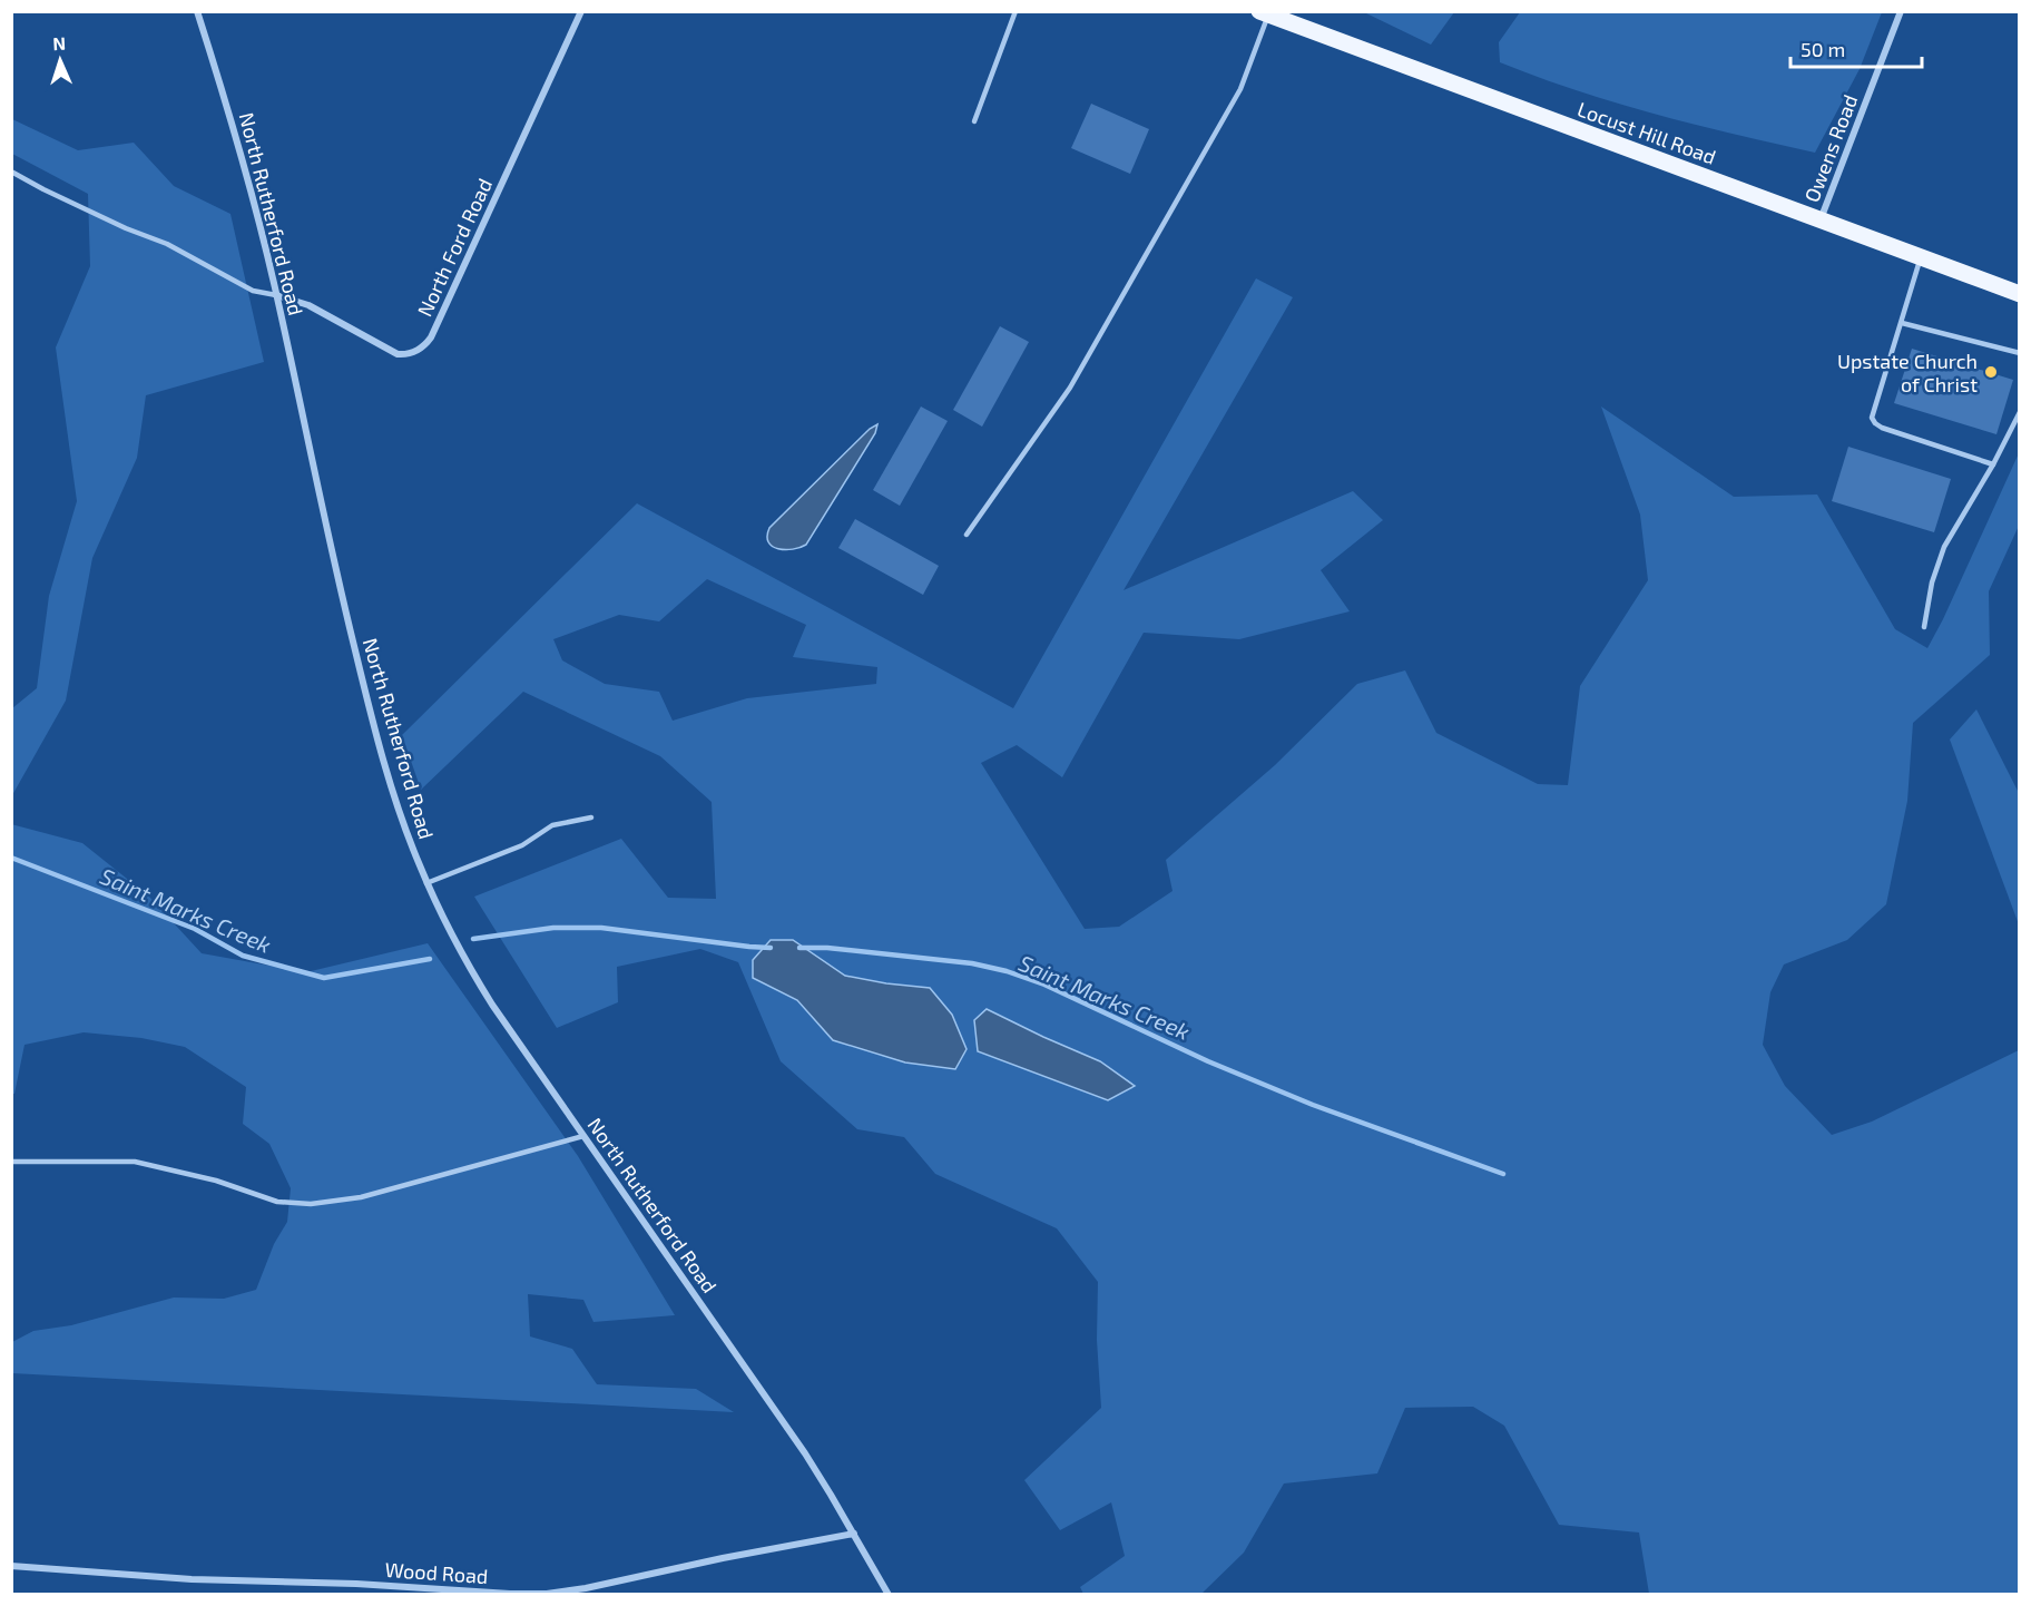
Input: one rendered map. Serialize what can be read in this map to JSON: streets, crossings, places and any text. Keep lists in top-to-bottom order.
{
  "streets": {
    "main road": ["Locust Hill Road"],
    "street": [
      "Owens Road",
      "North Rutherford Road",
      "North Ford Road",
      "Wood Road"
    ]
  },
  "crossings": [
    ["Locust Hill Road", "Owens Road"],
    ["North Rutherford Road", "North Ford Road"],
    ["North Rutherford Road", "Wood Road"]
  ],
  "water": ["Saint Marks Creek"],
  "places": ["Upstate Church of Christ"],
  "scale_bar": "50 m",
  "north": "top"
}
